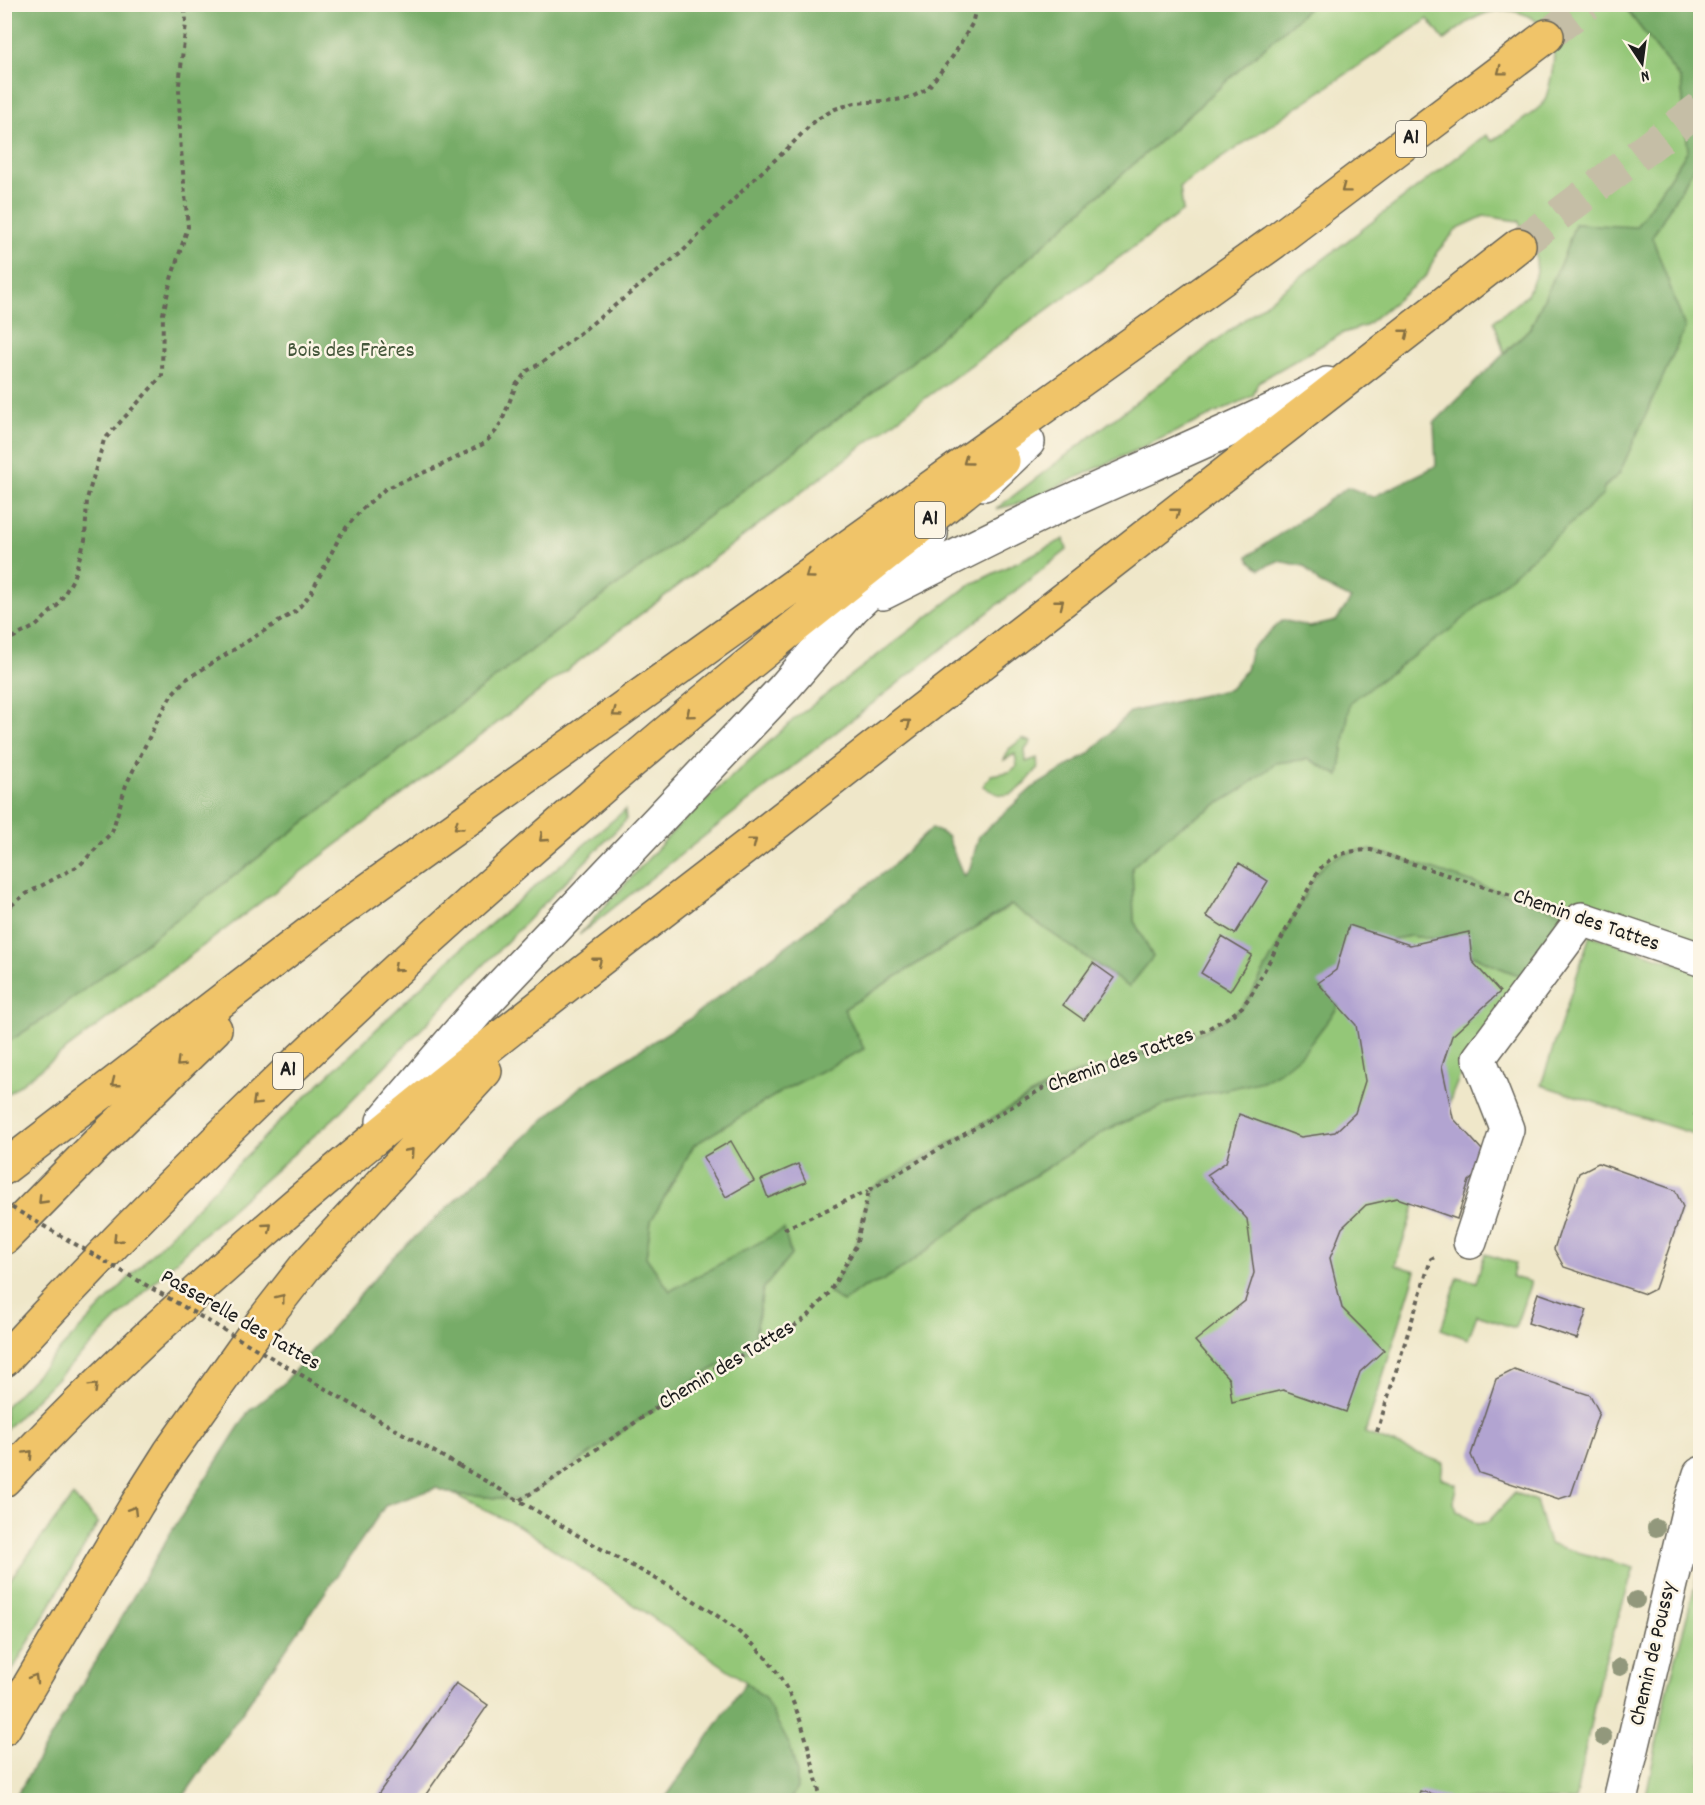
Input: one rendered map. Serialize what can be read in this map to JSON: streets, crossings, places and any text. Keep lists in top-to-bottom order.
{
  "streets": {
    "highway": ["A1"],
    "street": ["Chemin des Tattes", "Chemin de Poussy"],
    "path": ["Passerelle des Tattes"]
  },
  "crossings": [
    ["Chemin des Tattes", "Passerelle des Tattes"]
  ],
  "parks": ["Bois des Frères"],
  "north": "bottom"
}
